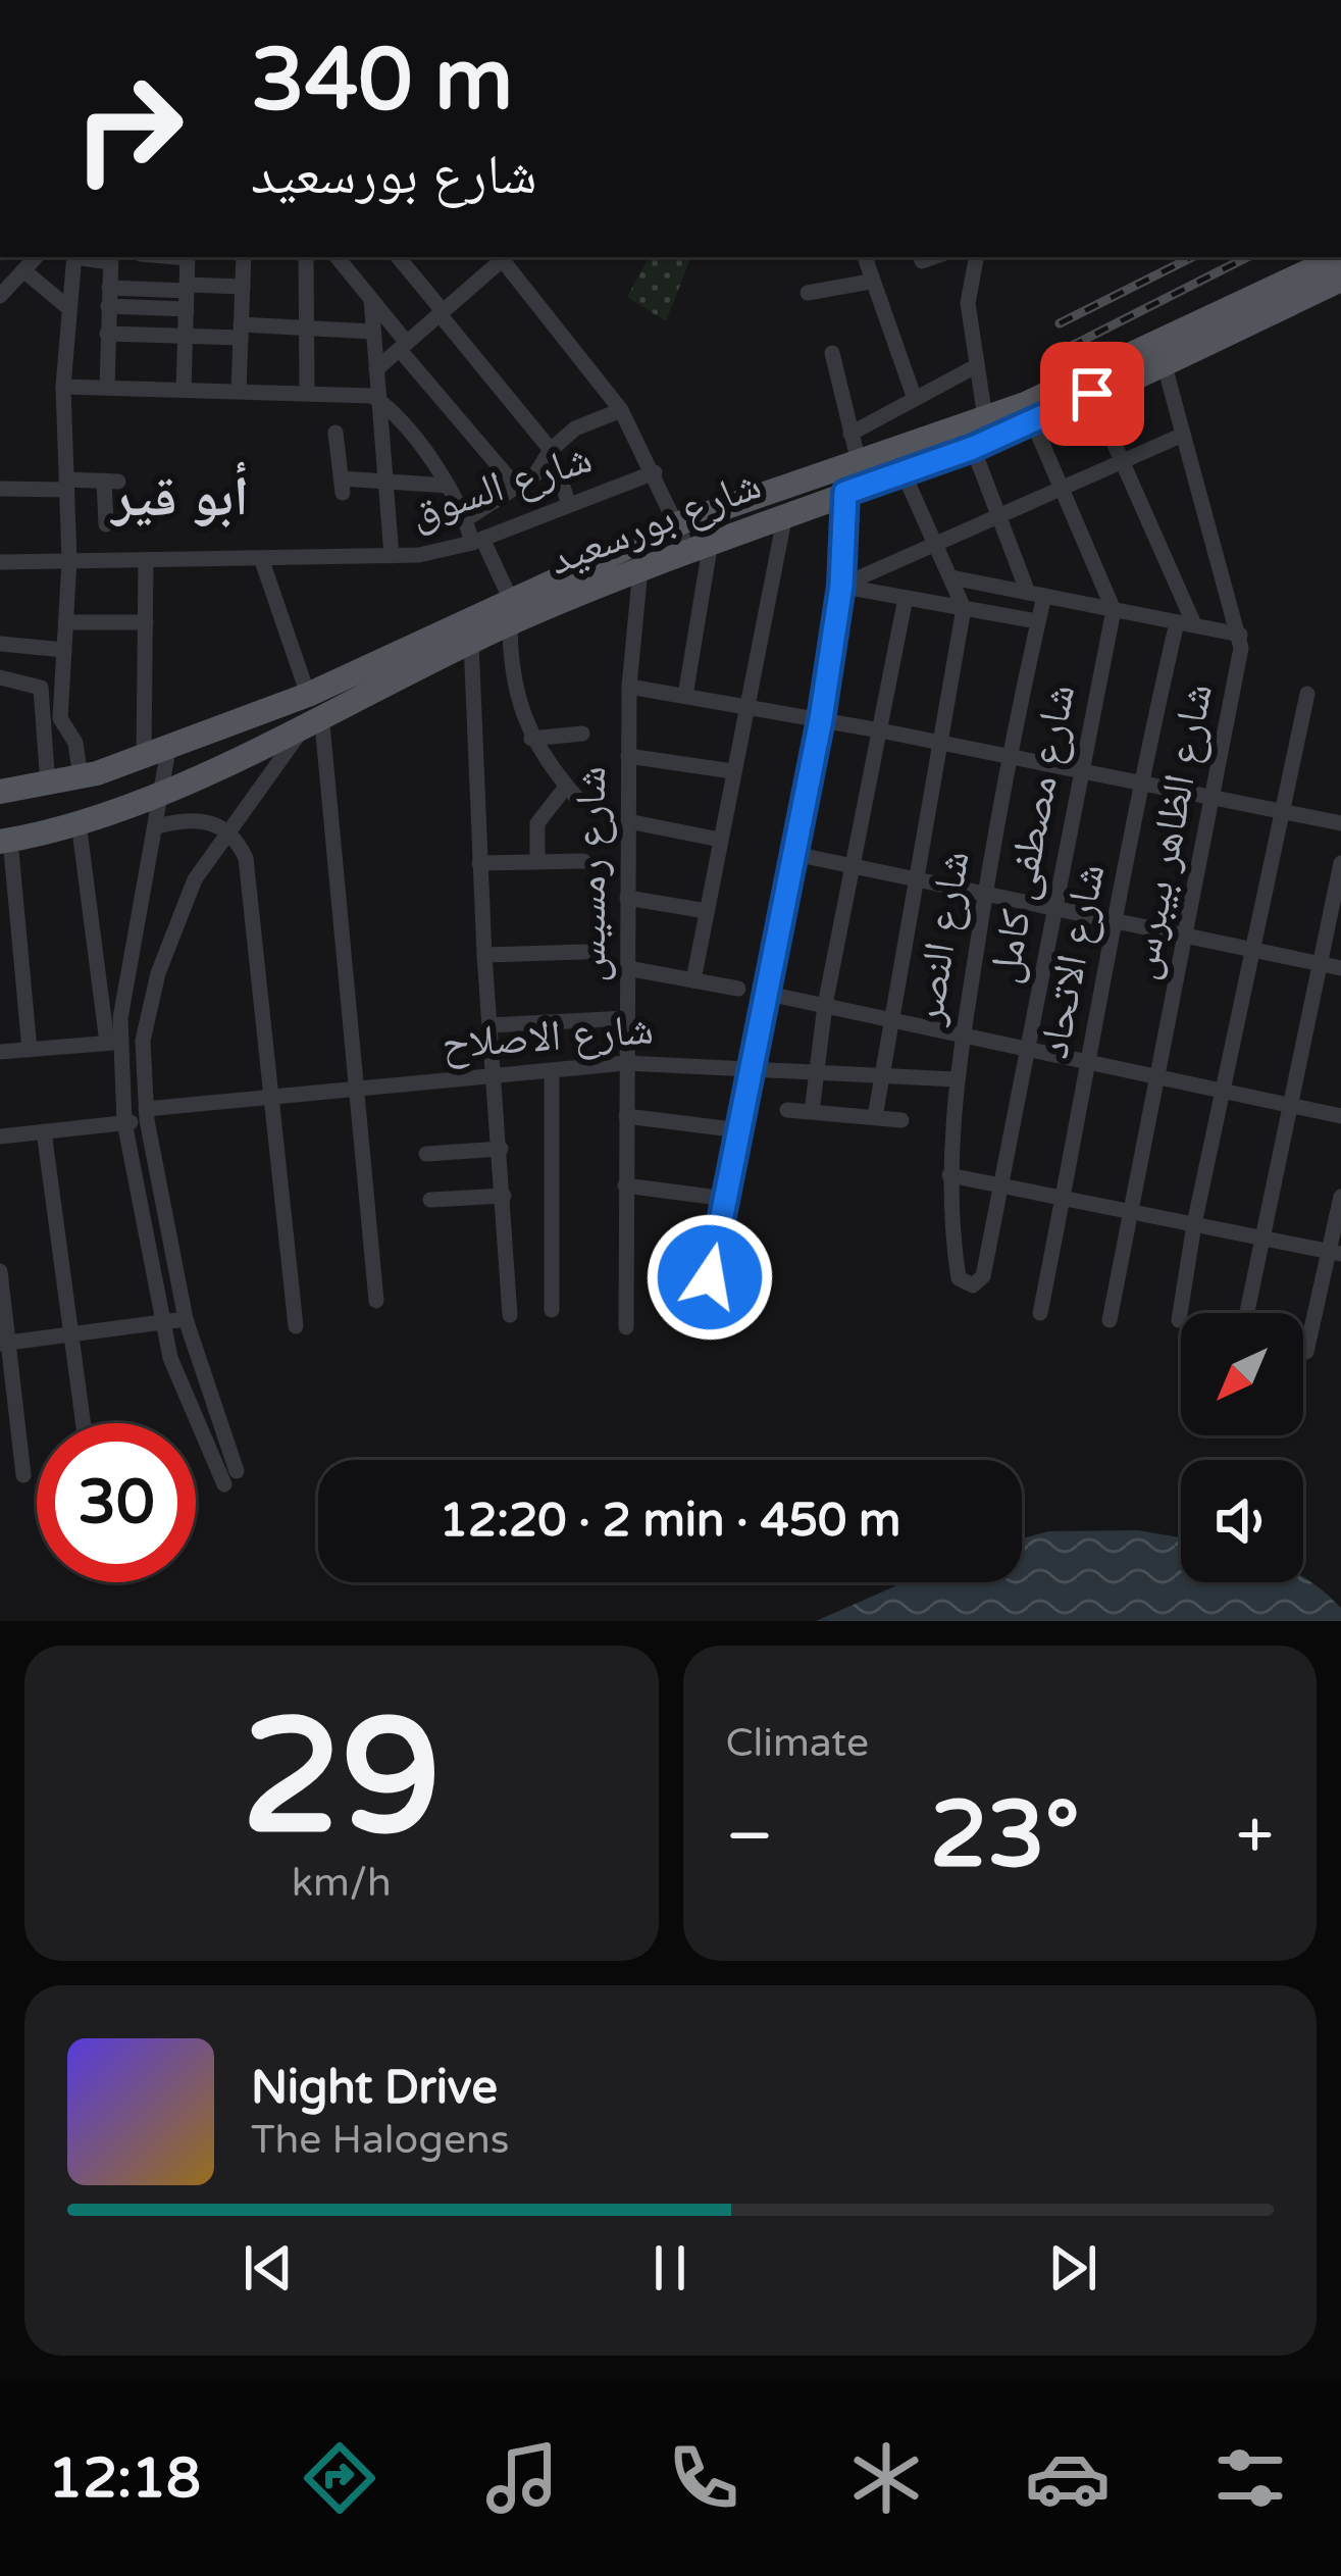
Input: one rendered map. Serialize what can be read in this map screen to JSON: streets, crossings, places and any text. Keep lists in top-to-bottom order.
{
  "streets": {
    "main road": ["شارع بورسعيد"],
    "street": [
      "شارع السوق",
      "شارع الظاهر بيبرس",
      "شارع مصطفى كامل",
      "شارع رمسيس",
      "شارع النصر",
      "شارع الاتحاد",
      "شارع الاصلاح"
    ]
  },
  "crossings": [
    ["شارع بورسعيد", "شارع الظاهر بيبرس"],
    ["شارع بورسعيد", "شارع رمسيس"],
    ["شارع مصطفى كامل", "شارع النصر"],
    ["شارع رمسيس", "شارع الاصلاح"],
    ["شارع النصر", "شارع الاصلاح"]
  ],
  "districts": ["أبو قير"],
  "north": "bottom left",
  "page": {
    "turn": ["340 m", "شارع بورسعيد"],
    "limit": "30",
    "trip": "12:20 · 2 min · 450 m",
    "tile": [
      ["29", "km/h"],
      "Climate"
    ],
    "heat": ["−", "23°", "+"],
    "song": ["Night Drive", "The Halogens"],
    "tabs": "12:18"
  }
}
